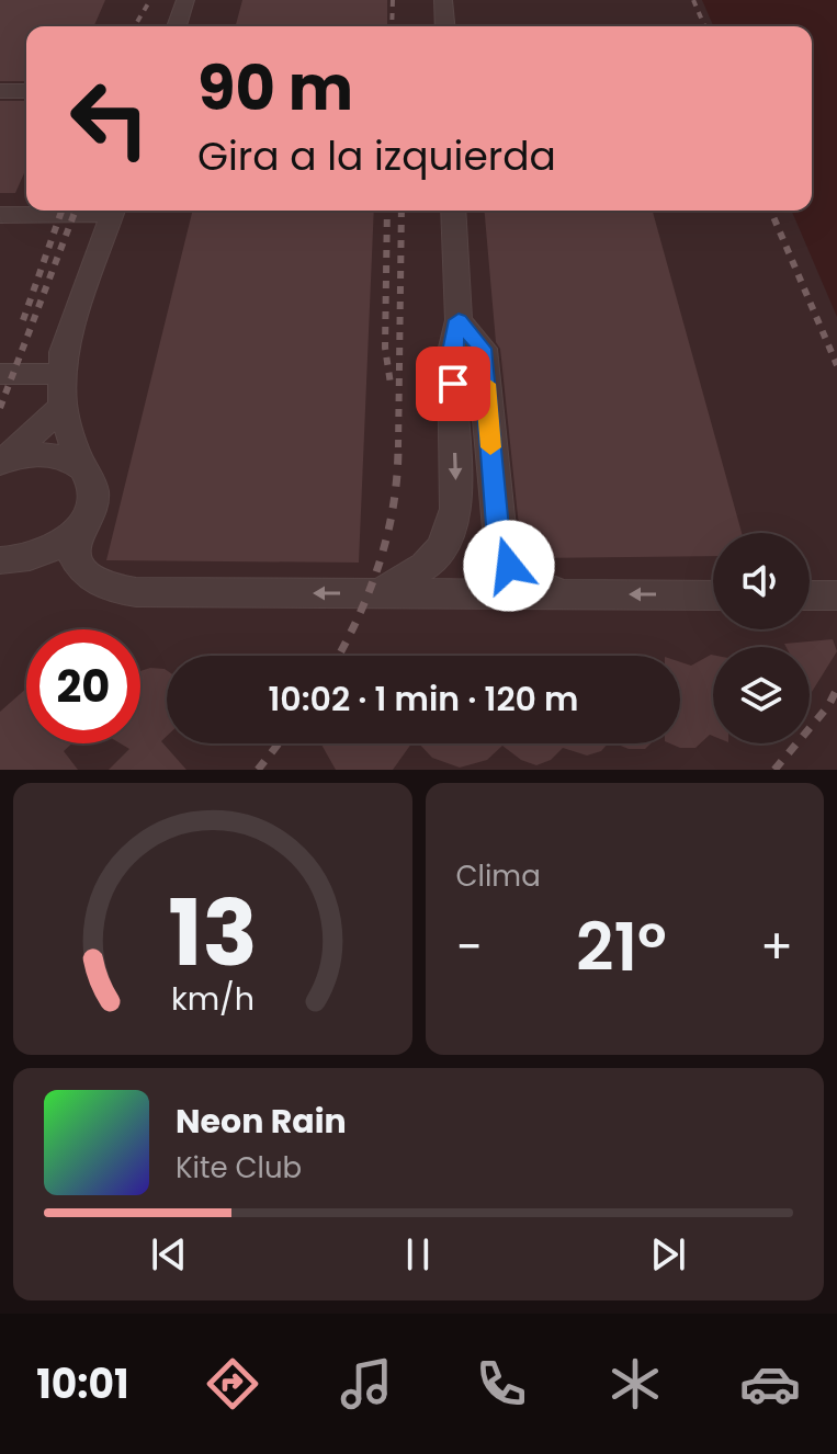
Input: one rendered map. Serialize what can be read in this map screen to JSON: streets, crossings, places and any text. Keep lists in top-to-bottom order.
{
  "page": {
    "turn": ["90 m", "Gira a la izquierda"],
    "limit": "20",
    "trip": "10:02 · 1 min · 120 m",
    "tile": "Clima",
    "heat": ["−", "21°", "+"],
    "song": ["Neon Rain", "Kite Club"],
    "tabs": "10:01",
    "gauge": ["13", "km/h"]
  }
}
